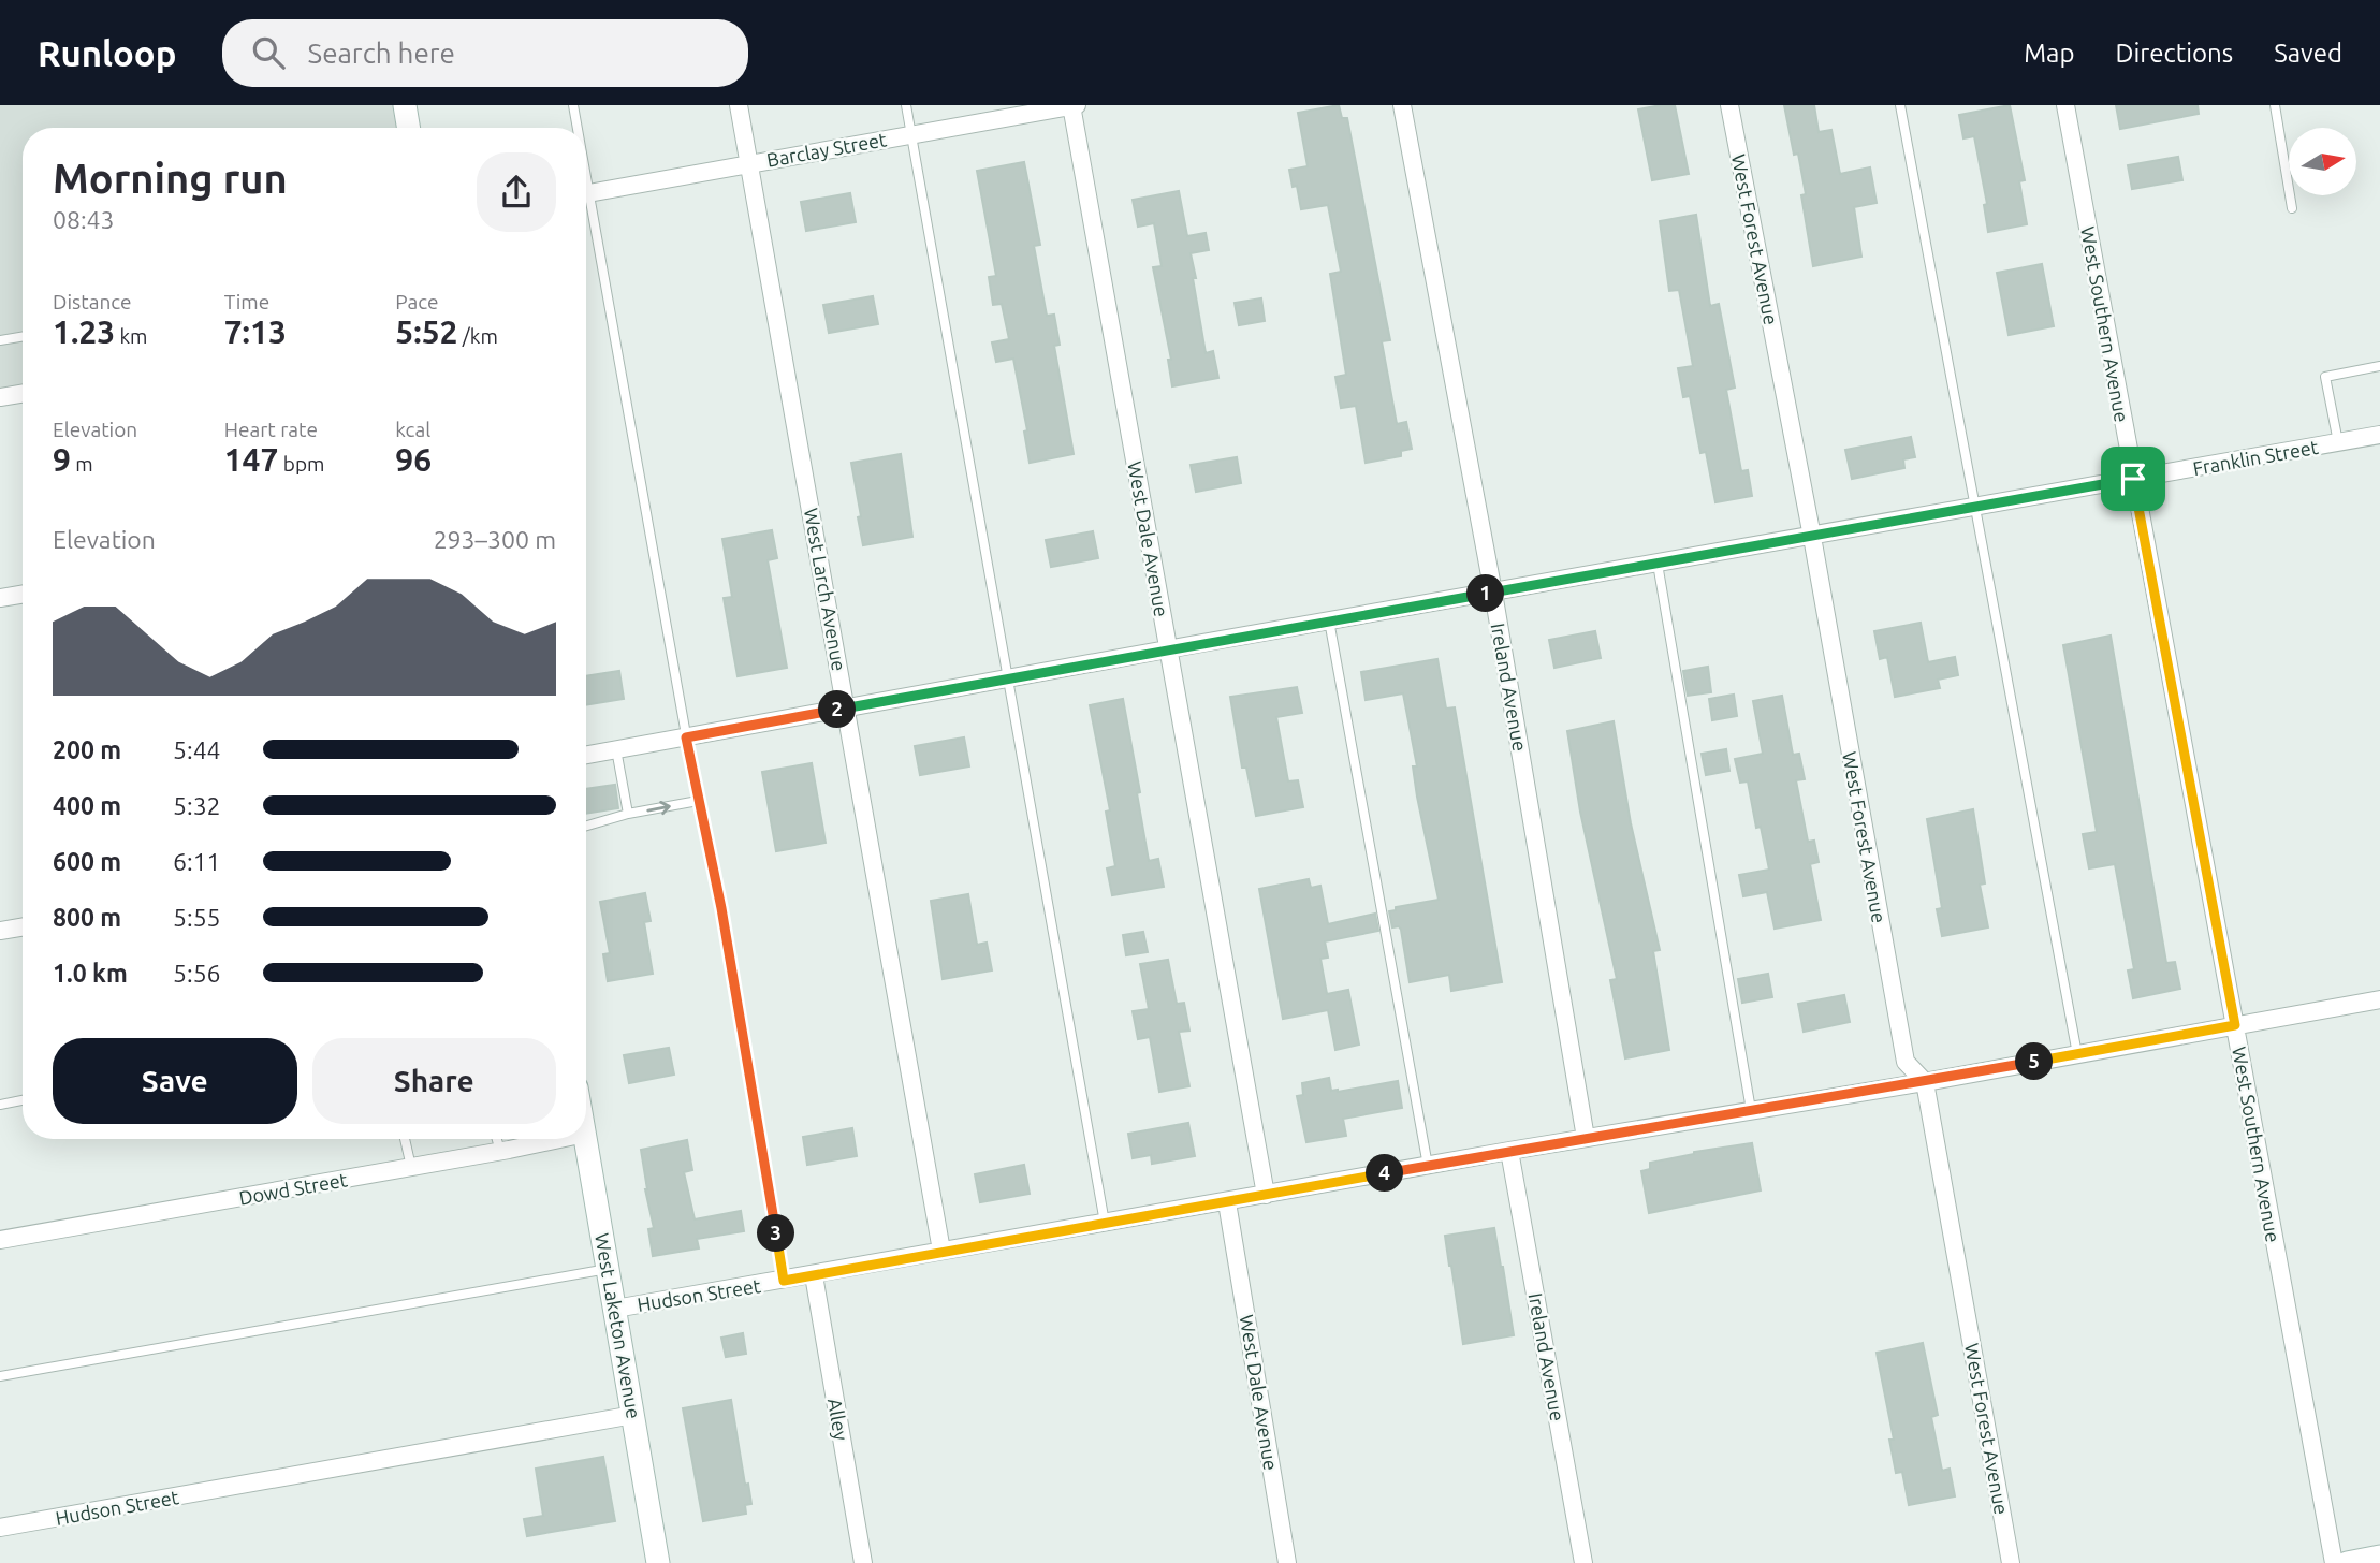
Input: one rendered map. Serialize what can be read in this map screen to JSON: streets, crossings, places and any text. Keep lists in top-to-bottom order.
{
  "streets": {
    "main road": ["West Laketon Avenue"],
    "street": [
      "Barclay Street",
      "West Forest Avenue",
      "West Southern Avenue",
      "Franklin Street",
      "West Dale Avenue",
      "West Larch Avenue",
      "Ireland Avenue",
      "Dowd Street",
      "Hudson Street",
      "Alley"
    ]
  },
  "crossings": [
    ["Barclay Street", "West Dale Avenue"],
    ["Barclay Street", "West Larch Avenue"],
    ["West Forest Avenue", "Franklin Street"],
    ["West Forest Avenue", "Hudson Street"],
    ["West Southern Avenue", "Franklin Street"],
    ["West Southern Avenue", "Hudson Street"],
    ["Franklin Street", "West Dale Avenue"],
    ["Franklin Street", "West Larch Avenue"],
    ["Franklin Street", "Ireland Avenue"],
    ["West Dale Avenue", "Hudson Street"],
    ["West Larch Avenue", "Hudson Street"],
    ["Ireland Avenue", "Hudson Street"],
    ["Hudson Street", "West Laketon Avenue"],
    ["Hudson Street", "Alley"]
  ],
  "north": "right",
  "page": {
    "header": "Runloop",
    "search": "Search here",
    "nav": ["Map", "Directions", "Saved"],
    "heading": ["Morning run", "08:43"],
    "stats": [
      ["Distance", "1.23 km"],
      ["Time", "7:13"],
      ["Pace", "5:52 /km"],
      ["Elevation", "9 m"],
      ["Heart rate", "147 bpm"],
      ["kcal", "96"]
    ],
    "chart": ["Elevation", "293–300 m"],
    "pins": [
      "1",
      "2",
      "5",
      "4",
      "3"
    ],
    "list": [
      {
        "name": "200 m",
        "note": "5:44"
      },
      {
        "name": "400 m",
        "note": "5:32"
      },
      {
        "name": "600 m",
        "note": "6:11"
      },
      {
        "name": "800 m",
        "note": "5:55"
      },
      {
        "name": "1.0 km",
        "note": "5:56"
      }
    ],
    "buttons": ["Save", "Share"]
  }
}
